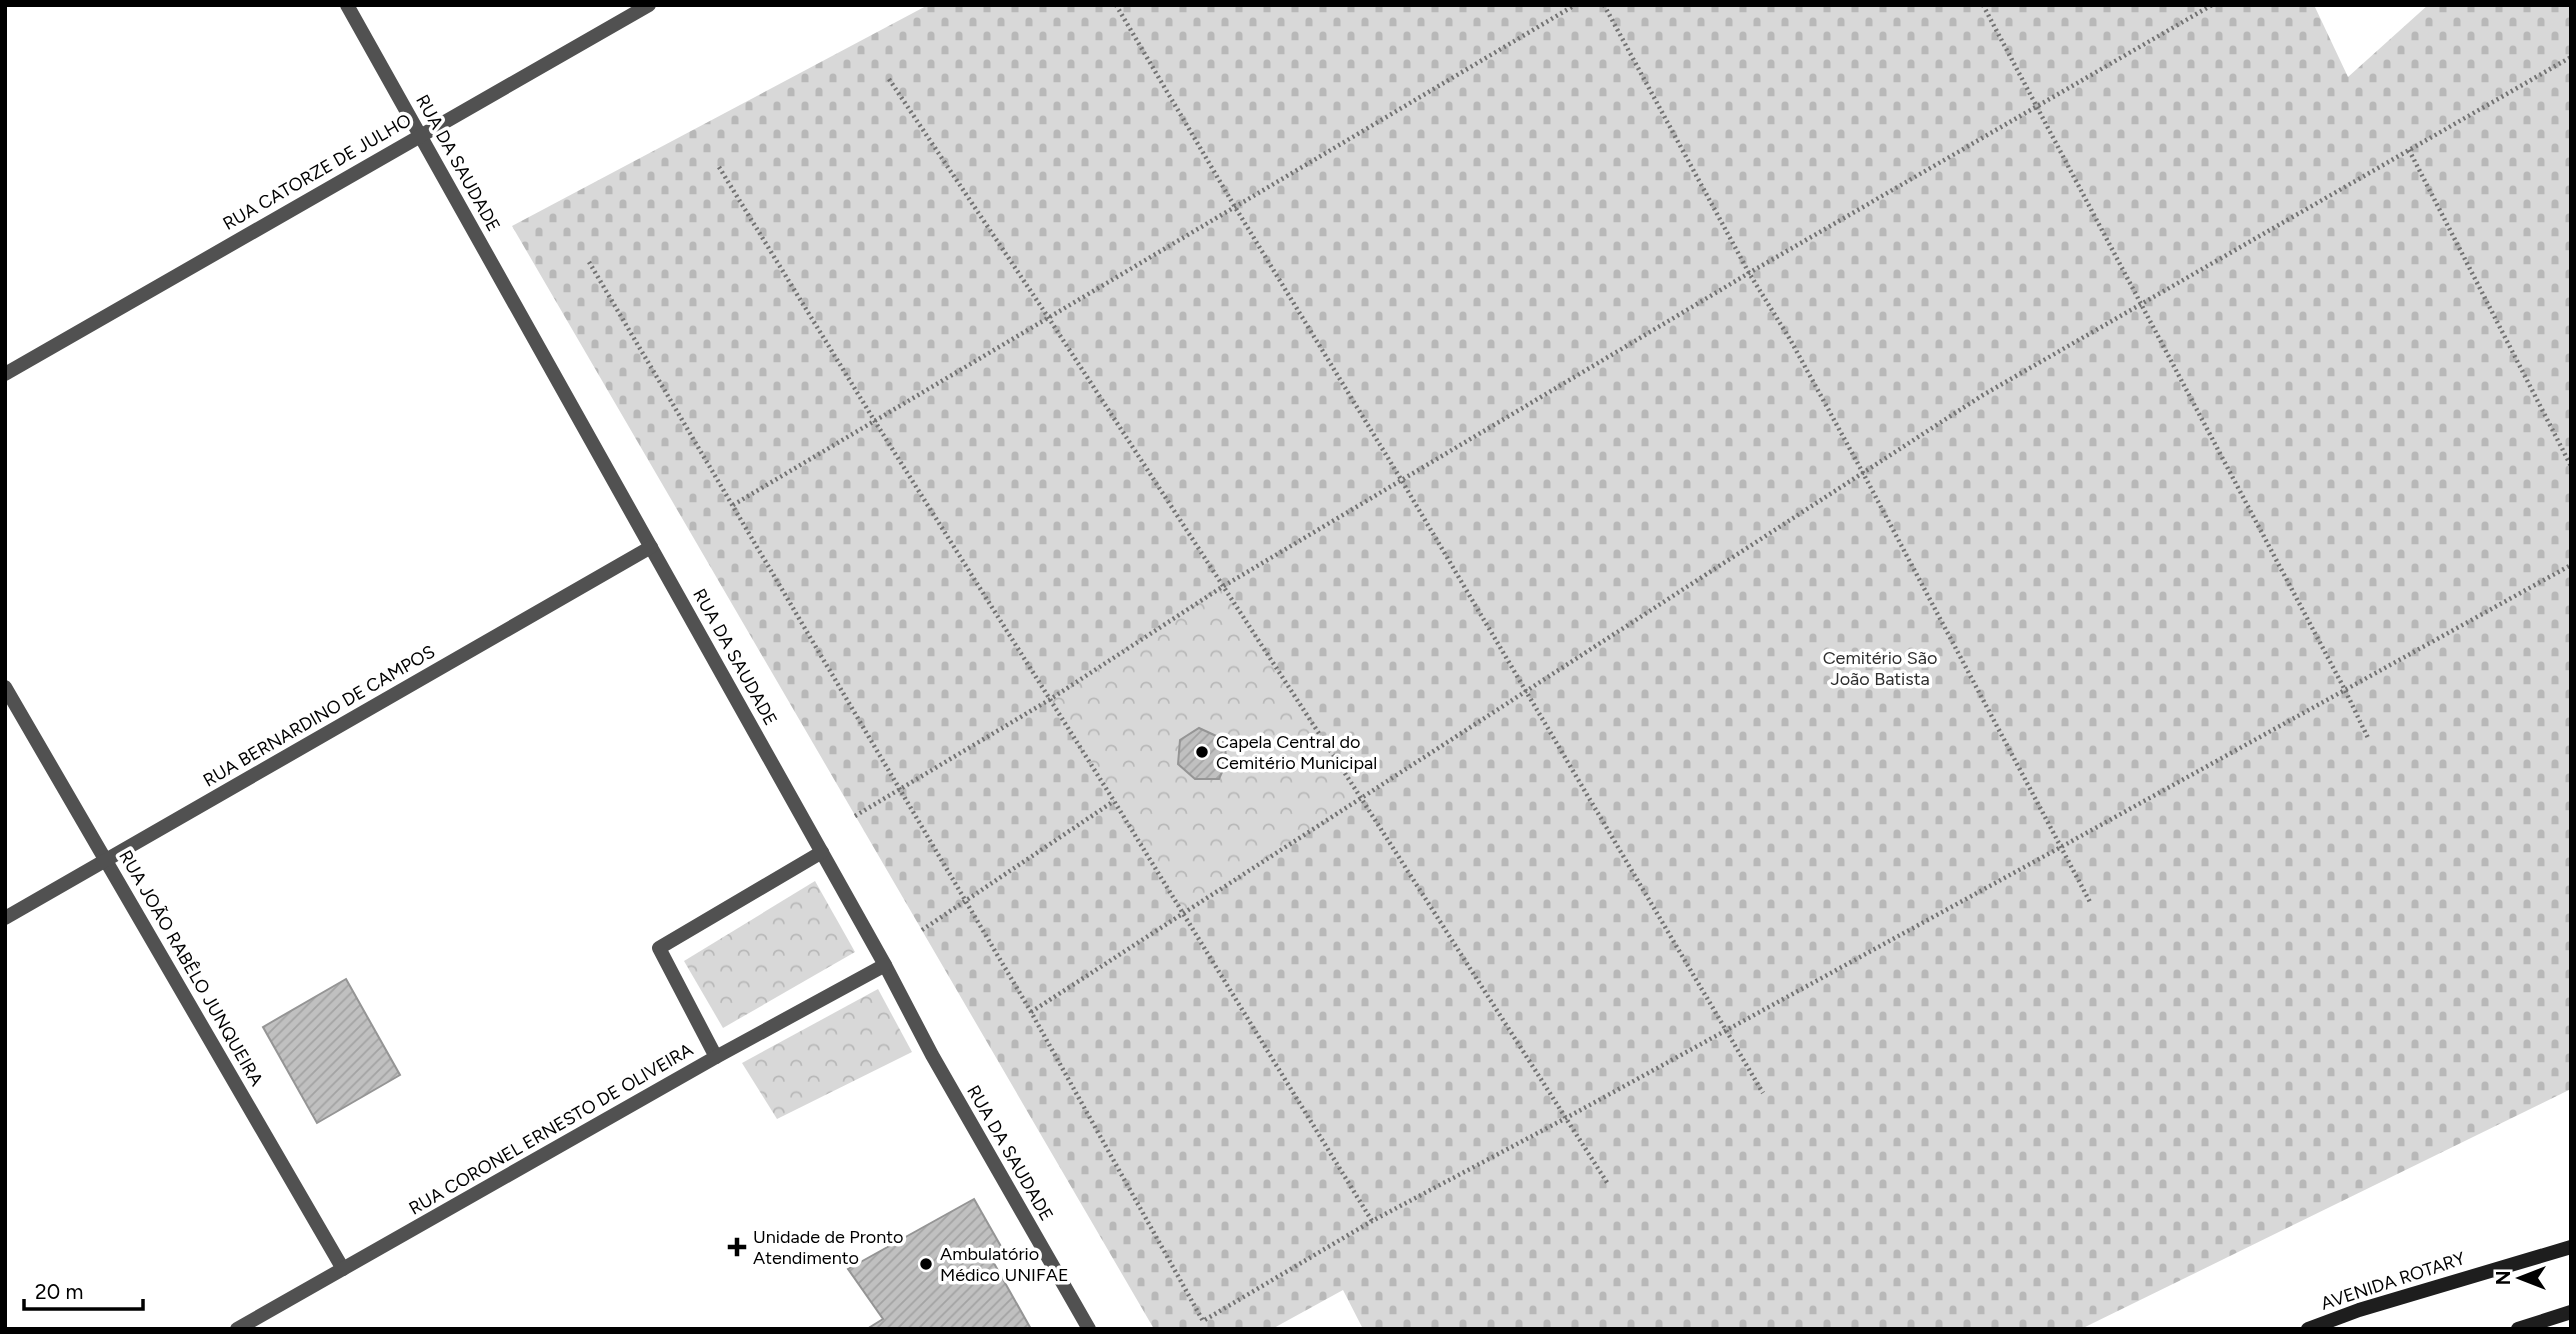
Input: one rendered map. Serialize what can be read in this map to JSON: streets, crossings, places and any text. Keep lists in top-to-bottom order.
{
  "streets": {
    "main road": ["AVENIDA ROTARY"],
    "street": [
      "RUA DA SAUDADE",
      "RUA CATORZE DE JULHO",
      "RUA BERNARDINO DE CAMPOS",
      "RUA JOÃO RABÊLO JUNQUEIRA",
      "RUA CORONEL ERNESTO DE OLIVEIRA"
    ]
  },
  "crossings": [
    ["RUA DA SAUDADE", "RUA CATORZE DE JULHO"],
    ["RUA DA SAUDADE", "RUA BERNARDINO DE CAMPOS"],
    ["RUA DA SAUDADE", "RUA CORONEL ERNESTO DE OLIVEIRA"],
    ["RUA BERNARDINO DE CAMPOS", "RUA JOÃO RABÊLO JUNQUEIRA"],
    ["RUA JOÃO RABÊLO JUNQUEIRA", "RUA CORONEL ERNESTO DE OLIVEIRA"]
  ],
  "parks": ["Cemitério São João Batista"],
  "places": {
    "other": ["Capela Central do Cemitério Municipal", "Ambulatório Médico UNIFAE"],
    "health": ["Unidade de Pronto Atendimento"]
  },
  "scale_bar": "20 m",
  "north": "left"
}
